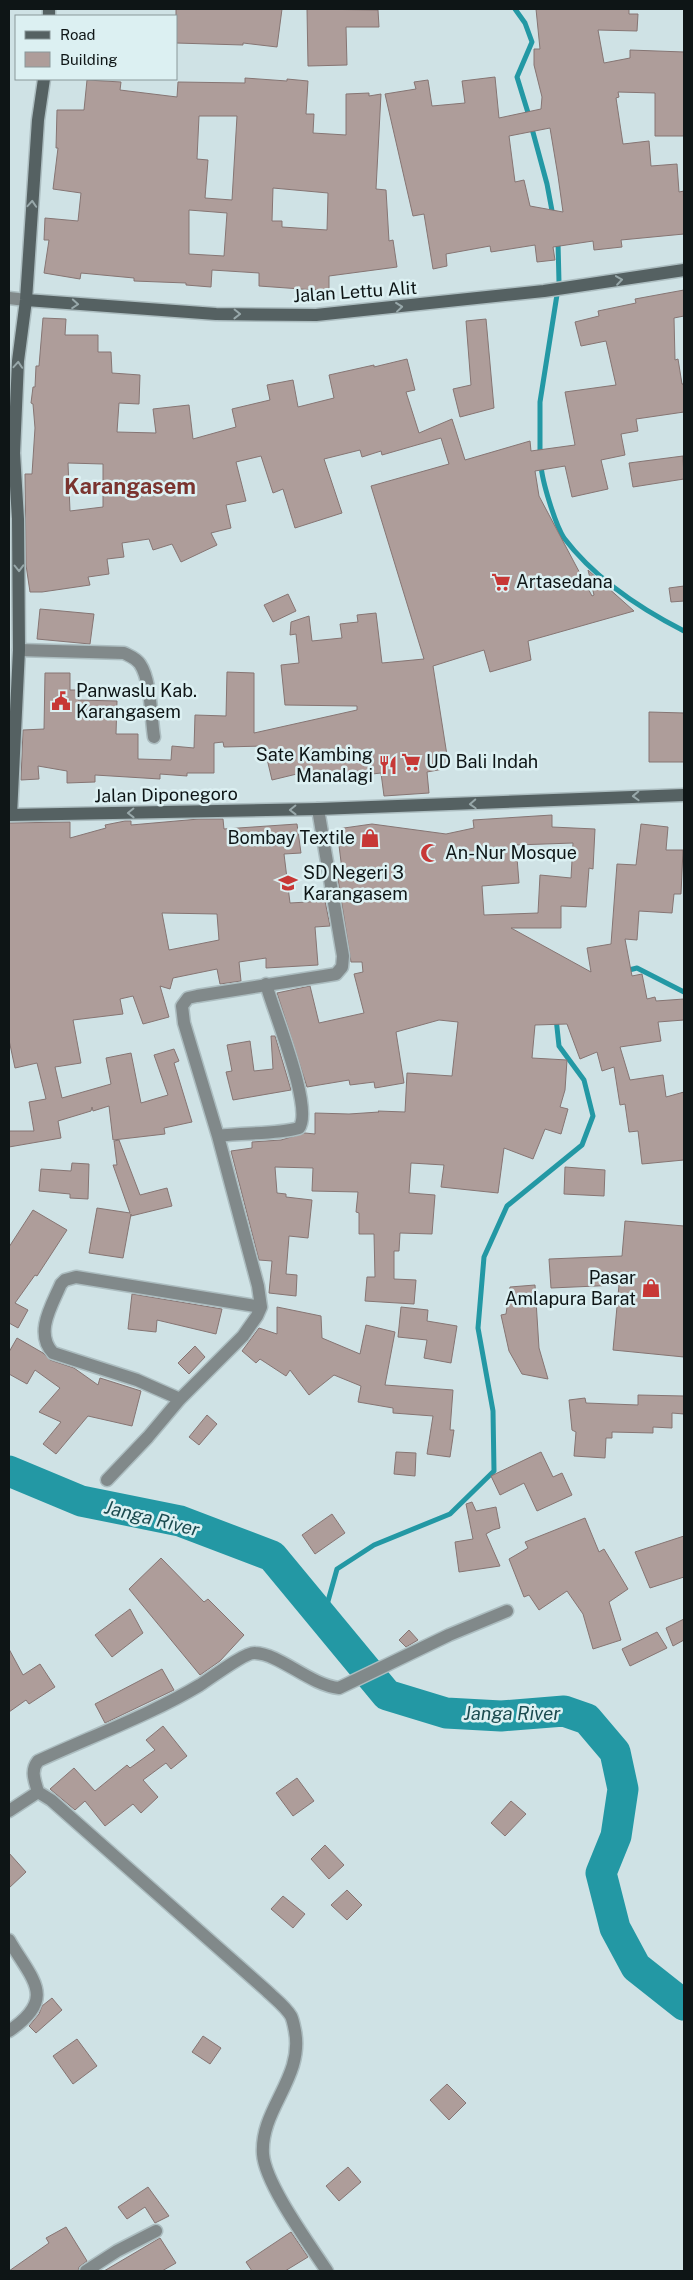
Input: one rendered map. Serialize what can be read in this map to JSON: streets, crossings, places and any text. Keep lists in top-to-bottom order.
{
  "streets": {
    "street": ["Jalan Lettu Alit", "Jalan Diponegoro"]
  },
  "one_way": ["Jalan Lettu Alit", "Jalan Diponegoro"],
  "districts": ["Karangasem"],
  "water": ["Janga River"],
  "places": {
    "supermarket": ["Artasedana", "UD Bali Indah"],
    "public building": ["Panwaslu Kab. Karangasem"],
    "restaurant": ["Sate Kambing Manalagi"],
    "shop": ["Bombay Textile", "Pasar Amlapura Barat"],
    "mosque": ["An-Nur Mosque"],
    "school or university": ["SD Negeri 3 Karangasem"]
  },
  "legend": ["Road", "Building"]
}
